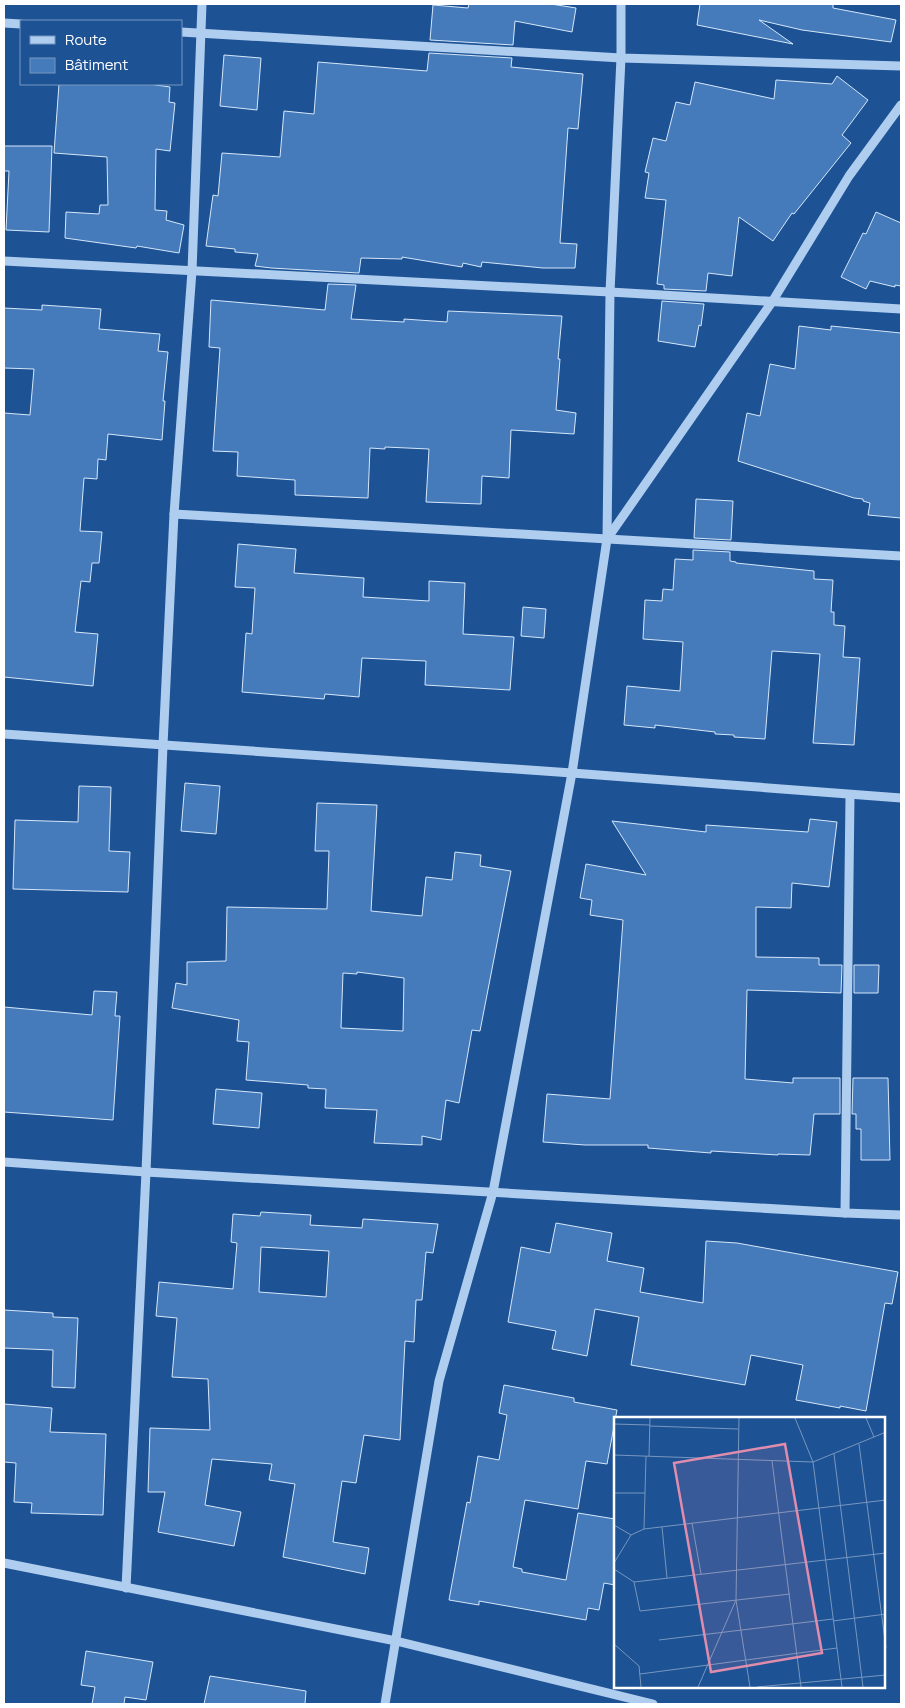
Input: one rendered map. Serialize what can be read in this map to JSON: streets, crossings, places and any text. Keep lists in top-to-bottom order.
{
  "legend": ["Route", "Bâtiment"]
}
